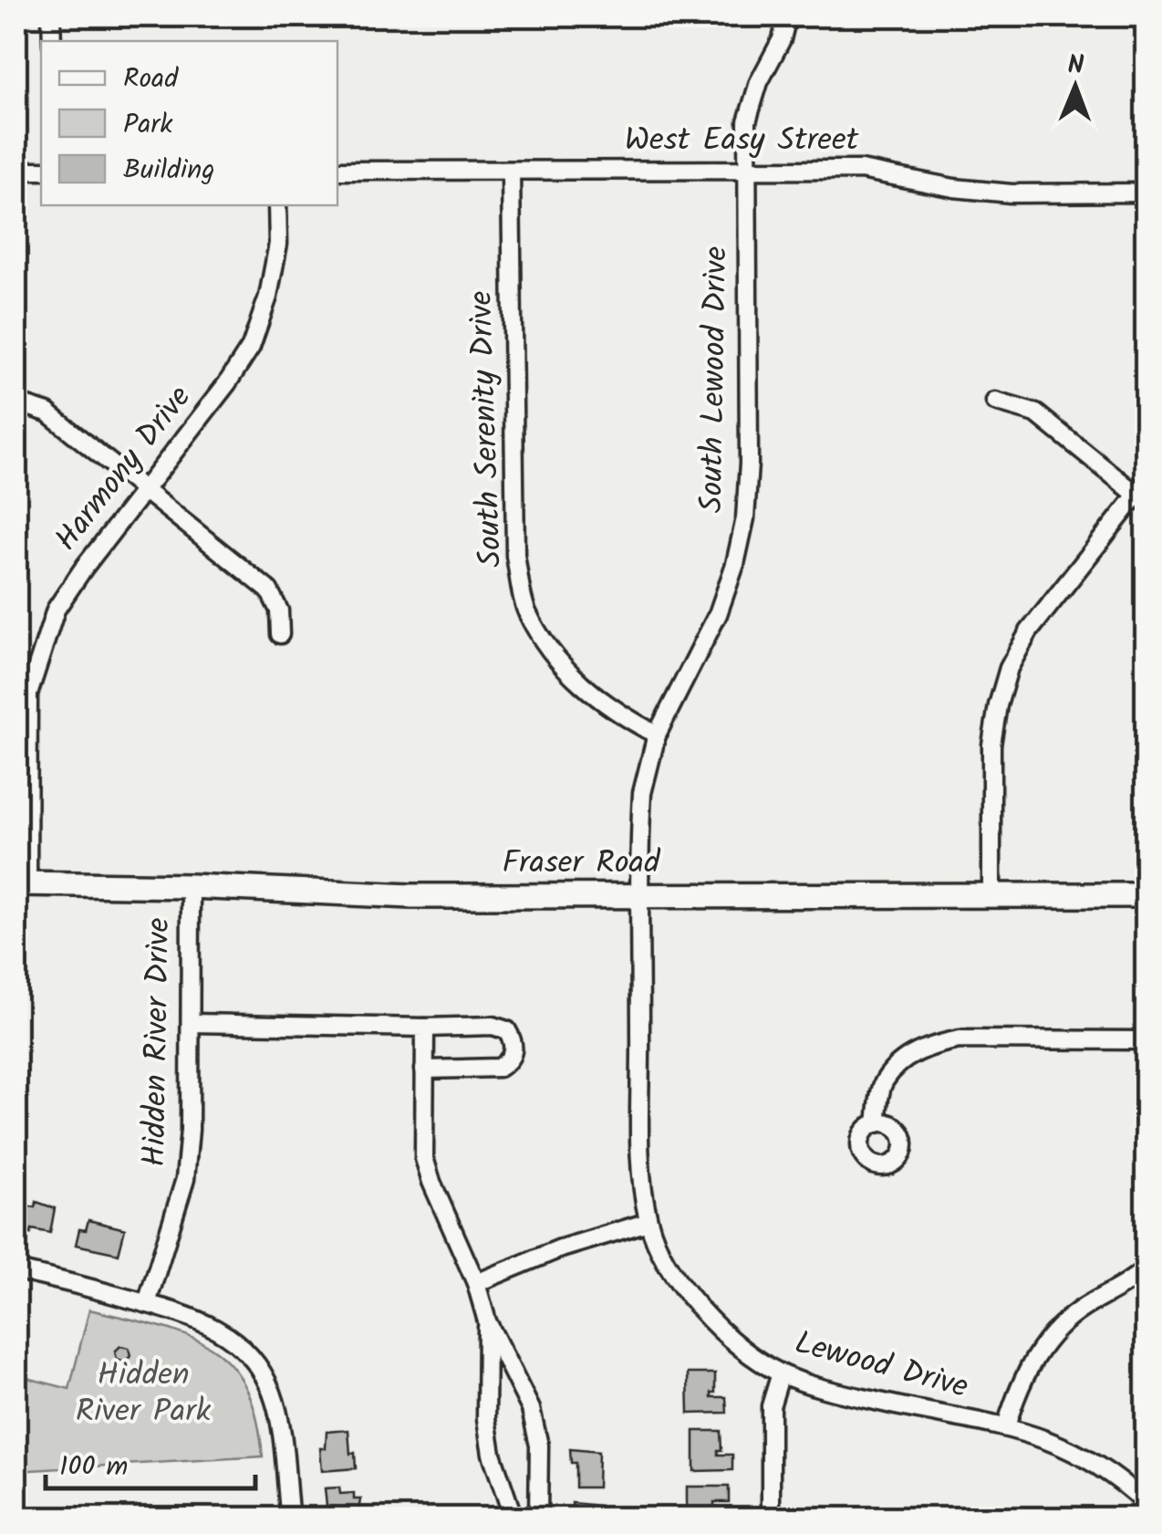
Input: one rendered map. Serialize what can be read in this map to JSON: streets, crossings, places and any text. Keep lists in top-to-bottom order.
{
  "streets": {
    "street": [
      "West Easy Street",
      "South Lewood Drive",
      "South Serenity Drive",
      "Harmony Drive",
      "Fraser Road",
      "Hidden River Drive",
      "Lewood Drive"
    ]
  },
  "crossings": [
    ["West Easy Street", "South Lewood Drive"],
    ["West Easy Street", "South Serenity Drive"],
    ["South Lewood Drive", "South Serenity Drive"],
    ["South Lewood Drive", "Fraser Road"],
    ["South Lewood Drive", "Lewood Drive"],
    ["Harmony Drive", "Fraser Road"],
    ["Fraser Road", "Hidden River Drive"],
    ["Fraser Road", "Lewood Drive"]
  ],
  "parks": ["Hidden River Park"],
  "legend": ["Road", "Park", "Building"],
  "scale_bar": "100 m",
  "north": "top"
}
